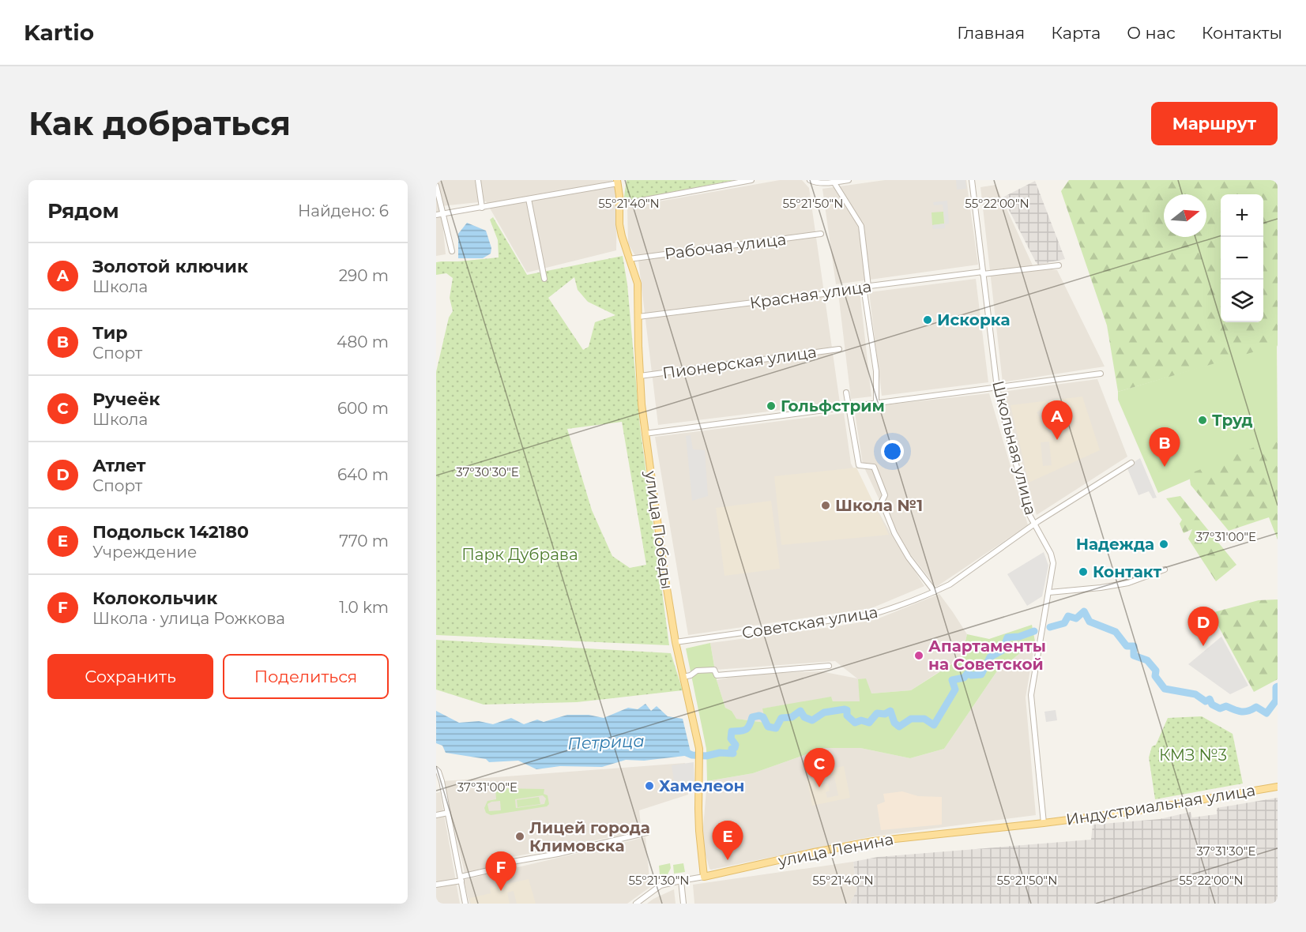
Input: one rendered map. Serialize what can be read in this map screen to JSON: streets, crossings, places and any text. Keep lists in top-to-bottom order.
{
  "streets": {
    "main road": ["улица Победы", "Индустриальная улица", "улица Ленина"],
    "street": [
      "Рабочая улица",
      "Красная улица",
      "Пионерская улица",
      "Школьная улица",
      "Советская улица"
    ]
  },
  "crossings": [
    ["Рабочая улица", "улица Победы"],
    ["Красная улица", "Школьная улица"],
    ["Красная улица", "улица Победы"],
    ["Пионерская улица", "улица Победы"],
    ["Школьная улица", "Советская улица"],
    ["Школьная улица", "Индустриальная улица"],
    ["Школьная улица", "улица Ленина"],
    ["улица Победы", "Советская улица"],
    ["улица Победы", "улица Ленина"],
    ["Индустриальная улица", "улица Ленина"]
  ],
  "water": ["Петрица"],
  "parks": ["Парк Дубрава", "КМЗ №3"],
  "places": [
    "Искорка",
    "Гольфстрим",
    "Труд",
    "Школа №1",
    "Надежда",
    "Контакт",
    "Апартаменты на Советской",
    "Хамелеон",
    "Лицей города Климовска"
  ],
  "north": "right",
  "page": {
    "header": "Kartio",
    "nav": [
      "Главная",
      "Карта",
      "О нас",
      "Контакты"
    ],
    "buttons": [
      "Маршрут",
      ["Сохранить", "Поделиться"]
    ],
    "title": "Как добраться",
    "heading": ["Рядом", "Найдено: 6"],
    "map_buttons": ["+", "−"],
    "list": [
      {
        "mark": "A",
        "name": "Золотой ключик",
        "note": "Школа",
        "value": "290 m"
      },
      {
        "mark": "B",
        "name": "Тир",
        "note": "Спорт",
        "value": "480 m"
      },
      {
        "mark": "C",
        "name": "Ручеёк",
        "note": "Школа",
        "value": "600 m"
      },
      {
        "mark": "D",
        "name": "Атлет",
        "note": "Спорт",
        "value": "640 m"
      },
      {
        "mark": "E",
        "name": "Подольск 142180",
        "note": "Учреждение",
        "value": "770 m"
      },
      {
        "mark": "F",
        "name": "Колокольчик",
        "note": "Школа · улица Рожкова",
        "value": "1.0 km"
      }
    ],
    "pins": [
      "A",
      "B",
      "D",
      "C",
      "E",
      "F"
    ]
  },
  "coordinates": [
    "55°21'40\"N",
    "55°21'50\"N",
    "55°22'00\"N",
    "37°30'30\"E",
    "37°31'00\"E",
    "37°31'30\"E",
    "55°21'30\"N"
  ]
}
